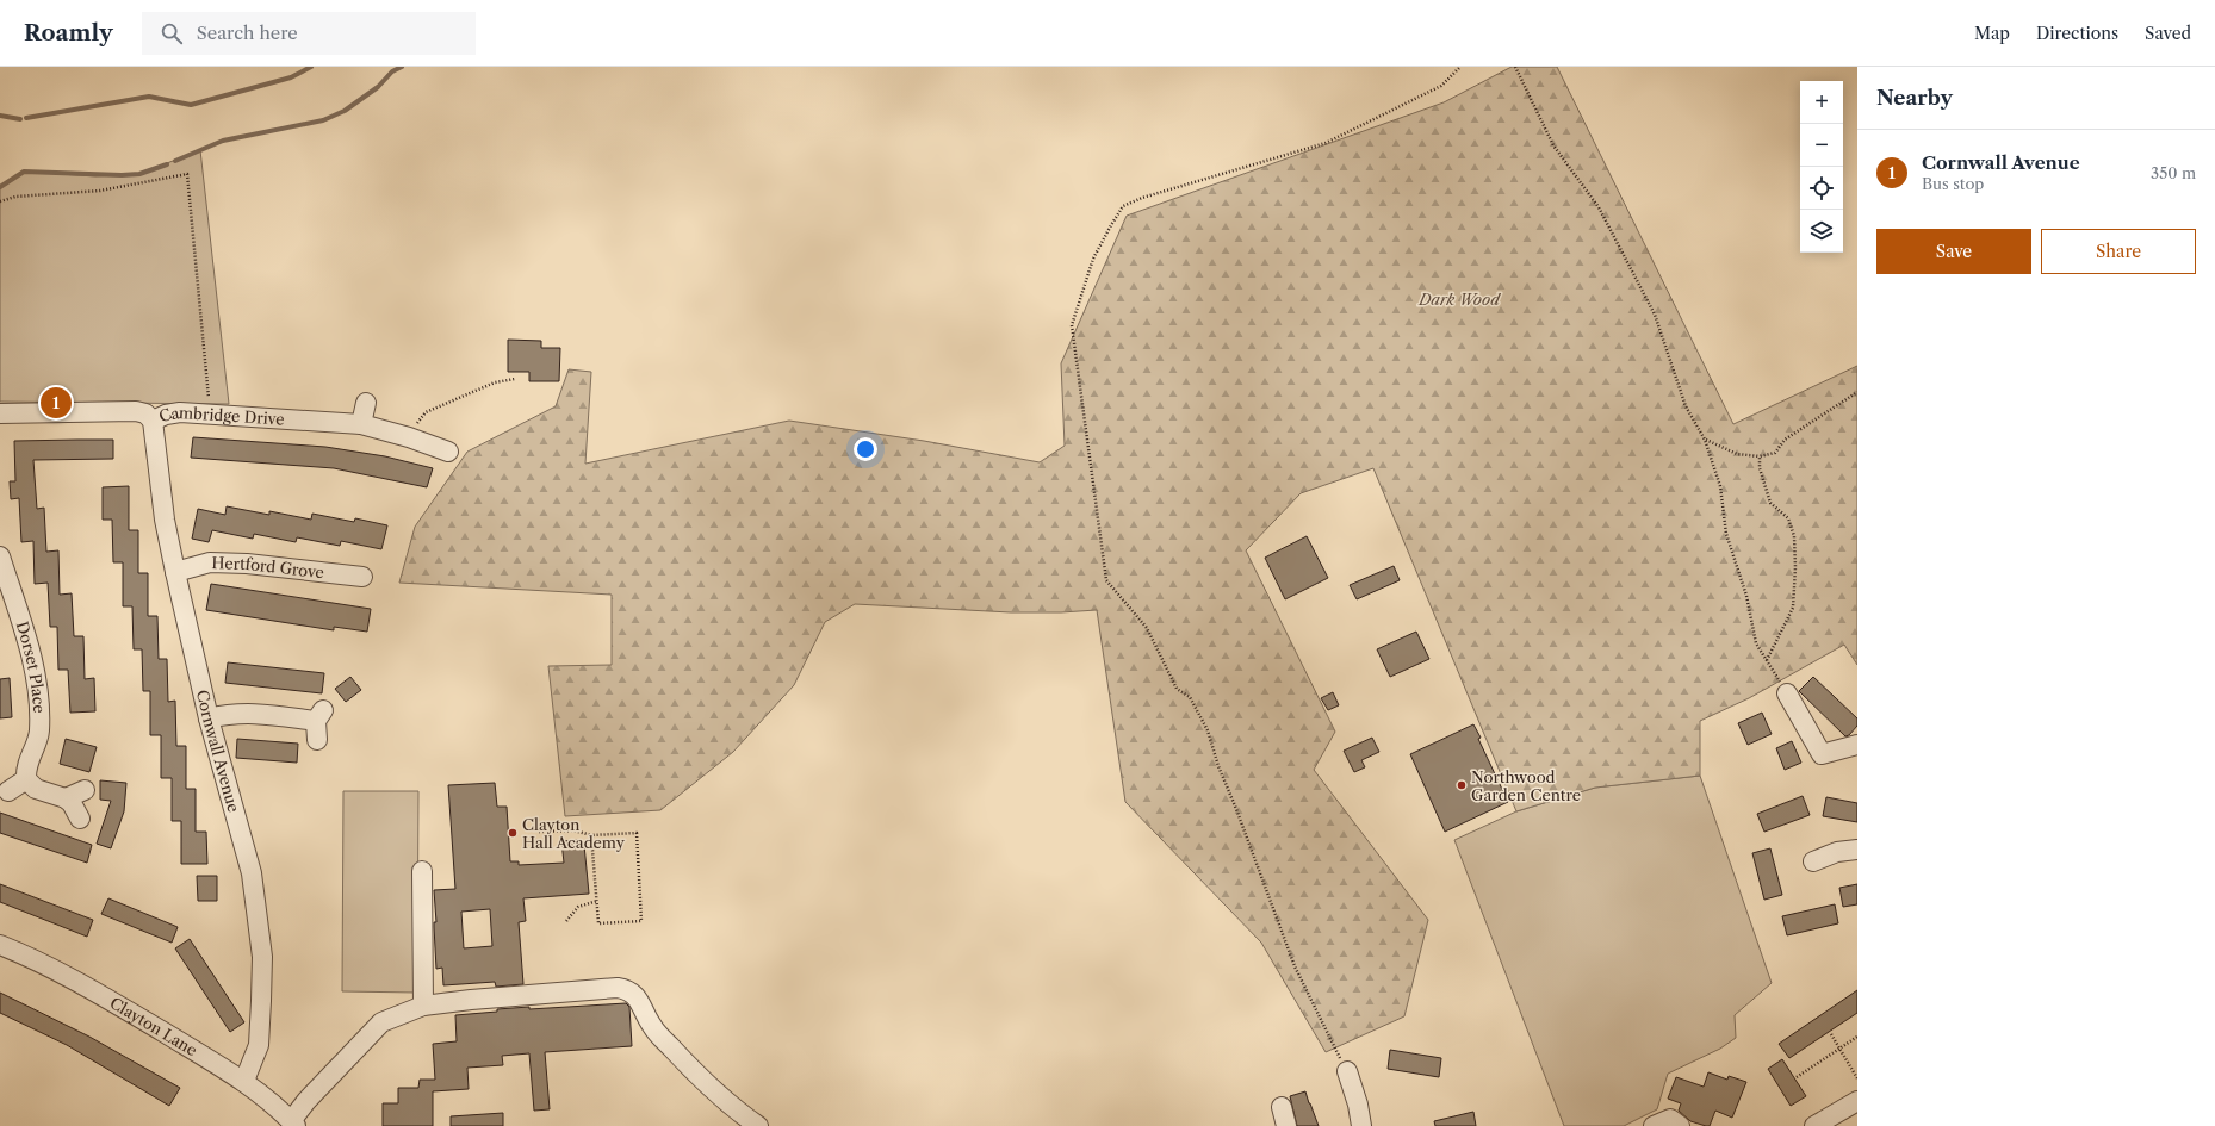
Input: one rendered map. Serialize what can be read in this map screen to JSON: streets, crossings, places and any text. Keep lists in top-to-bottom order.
{
  "streets": {
    "street": [
      "Cambridge Drive",
      "Hertford Grove",
      "Dorset Place",
      "Cornwall Avenue",
      "Clayton Lane"
    ]
  },
  "crossings": [
    ["Cambridge Drive", "Cornwall Avenue"],
    ["Hertford Grove", "Cornwall Avenue"],
    ["Cornwall Avenue", "Clayton Lane"]
  ],
  "parks": ["Dark Wood"],
  "places": ["Northwood Garden Centre", "Clayton Hall Academy"],
  "page": {
    "header": "Roamly",
    "search": "Search here",
    "nav": ["Map", "Directions", "Saved"],
    "heading": "Nearby",
    "map_buttons": ["+", "−"],
    "list": [
      {
        "mark": "1",
        "name": "Cornwall Avenue",
        "note": "Bus stop",
        "value": "350 m"
      }
    ],
    "buttons": ["Save", "Share"],
    "pins": "1"
  }
}
